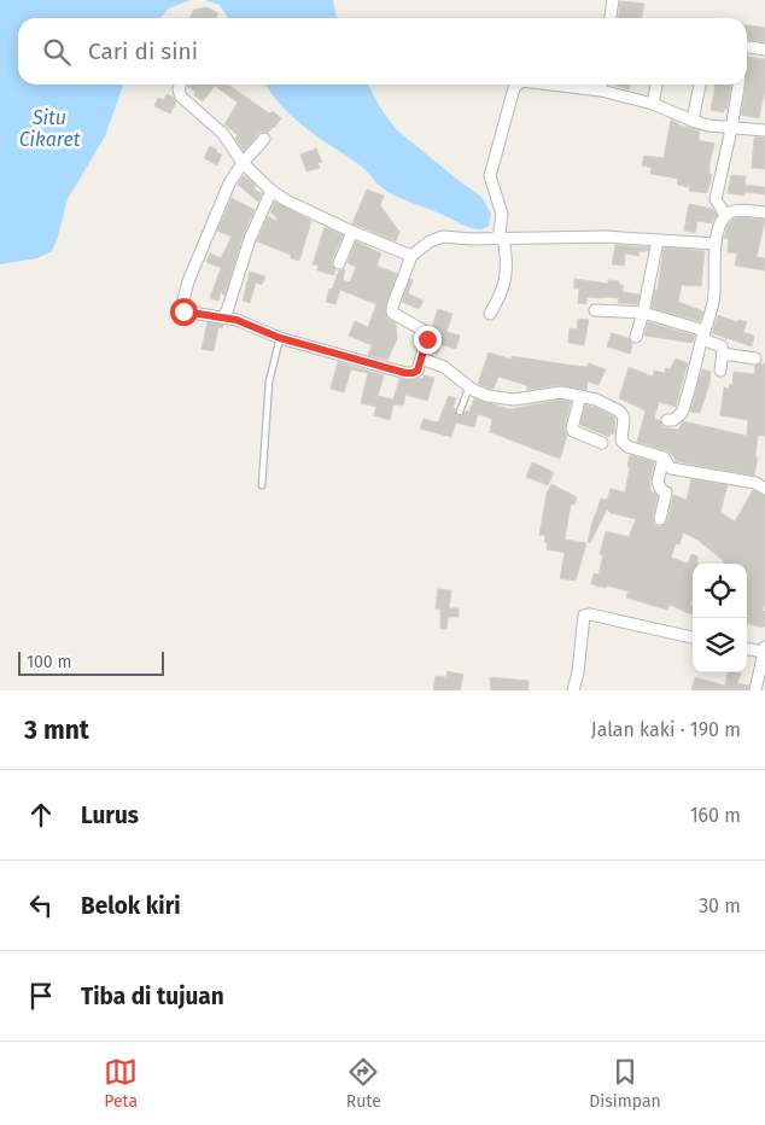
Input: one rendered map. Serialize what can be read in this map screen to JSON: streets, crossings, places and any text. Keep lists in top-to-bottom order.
{
  "water": ["Situ Cikaret"],
  "scale_bar": "100 m",
  "page": {
    "search": "Cari di sini",
    "scale": "100 m",
    "heading": ["3 mnt", "Jalan kaki · 190 m"],
    "list": [
      ["Lurus", "160 m"],
      ["Belok kiri", "30 m"],
      "Tiba di tujuan"
    ],
    "nav": ["Peta", "Rute", "Disimpan"]
  }
}
